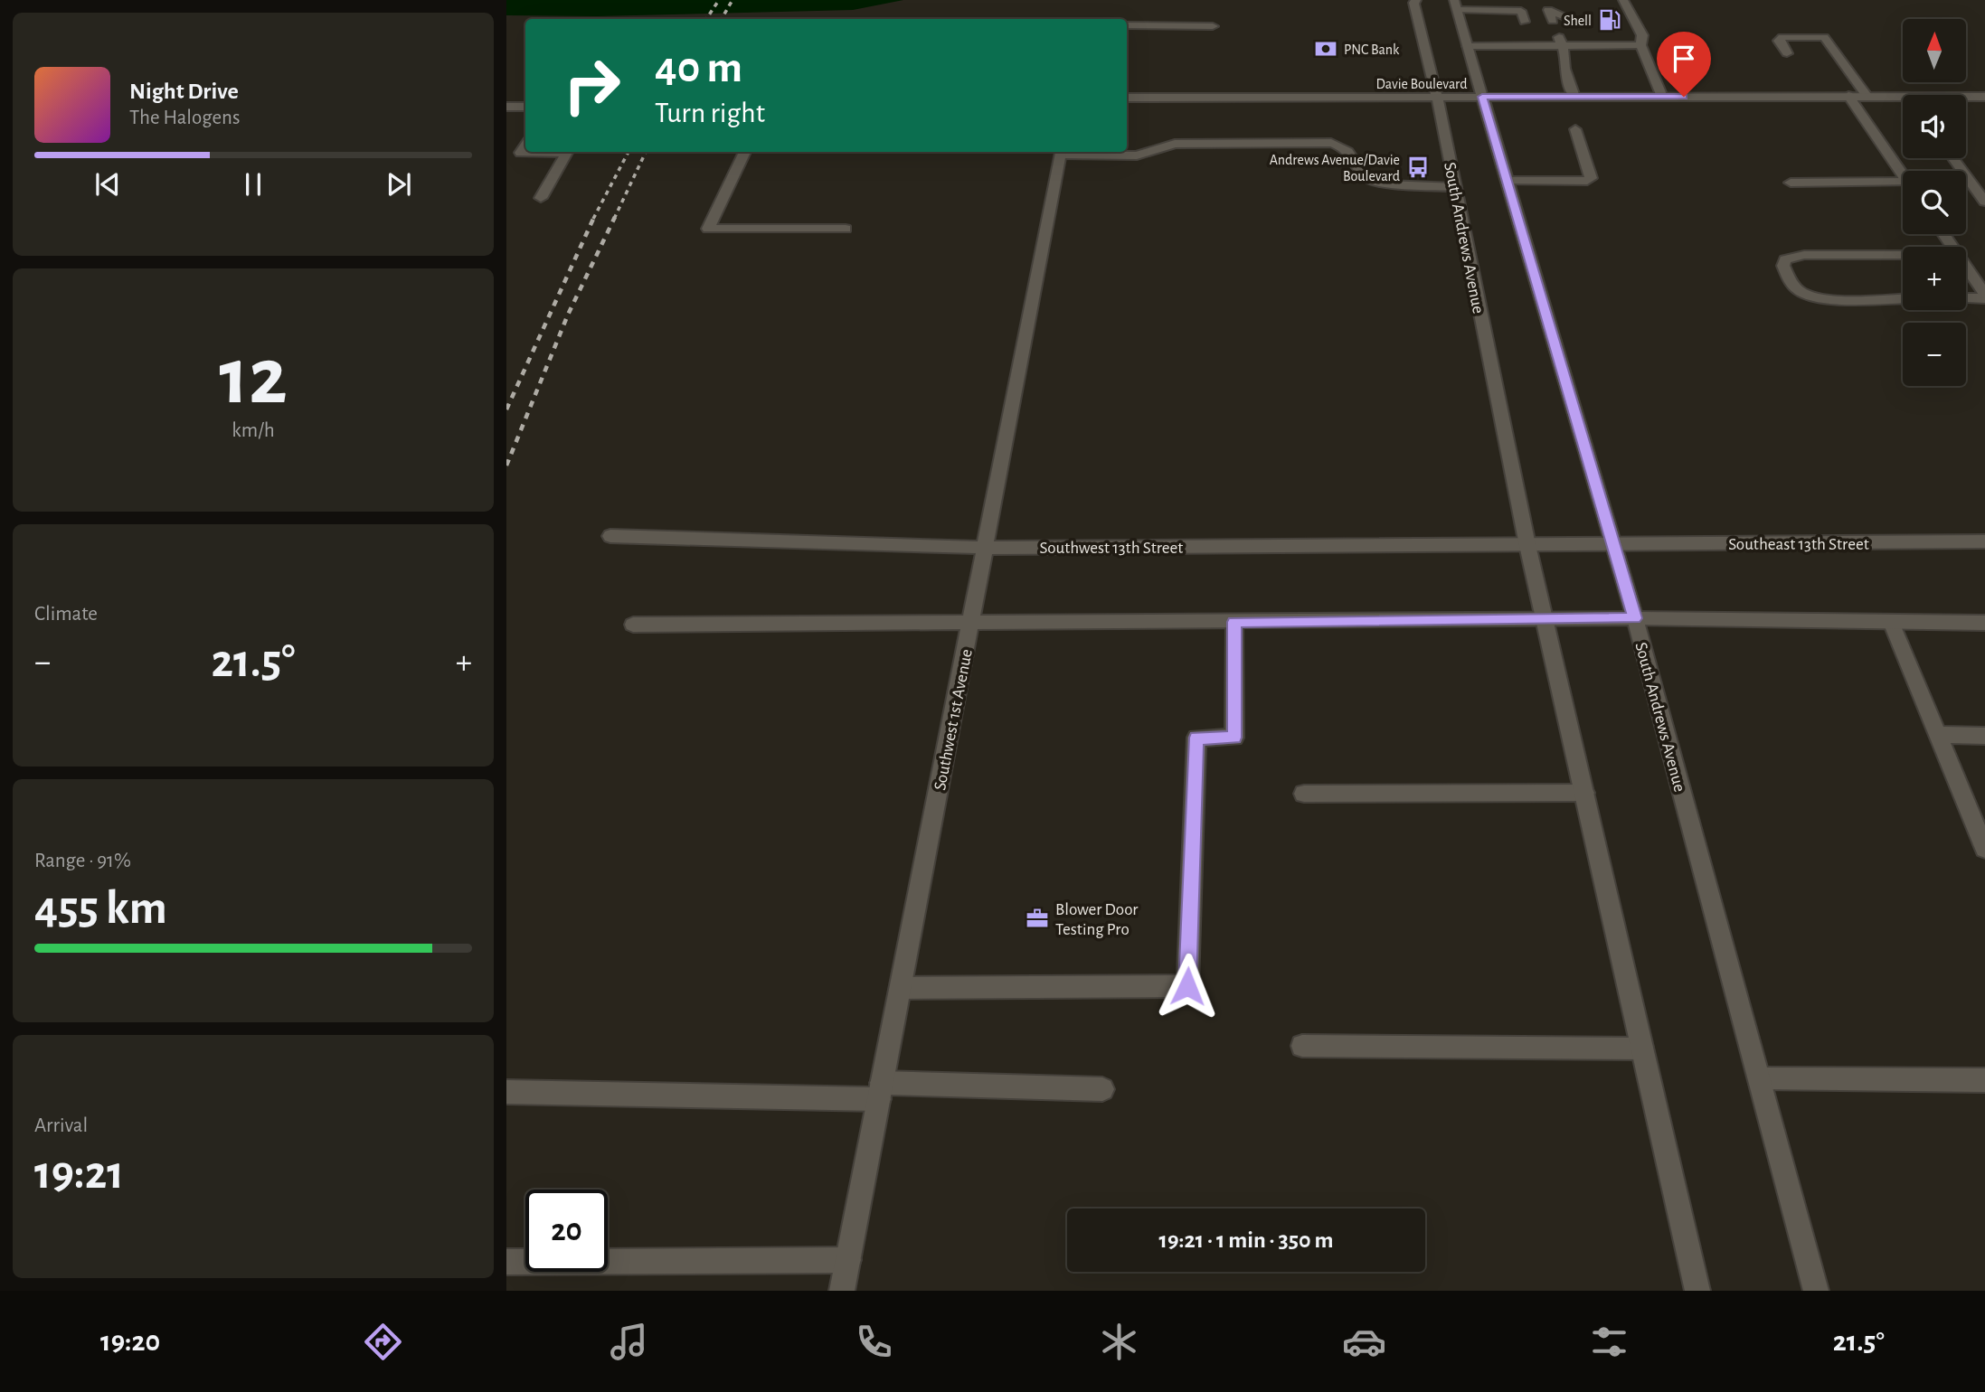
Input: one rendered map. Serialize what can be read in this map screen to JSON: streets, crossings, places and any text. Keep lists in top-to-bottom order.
{
  "streets": {
    "main road": [
      "Davie Boulevard",
      "South Andrews Avenue",
      "Southeast 13th Street",
      "Southwest 13th Street",
      "Southwest 1st Avenue"
    ]
  },
  "crossings": [
    ["Davie Boulevard", "South Andrews Avenue"],
    ["South Andrews Avenue", "Southeast 13th Street"],
    ["South Andrews Avenue", "Southwest 13th Street"],
    ["Southeast 13th Street", "Southwest 13th Street"],
    ["Southwest 13th Street", "Southwest 1st Avenue"]
  ],
  "places": {
    "fuel station": ["Shell"],
    "bank": ["PNC Bank"],
    "bus stop": ["Andrews Avenue/Davie Boulevard"],
    "office": ["Blower Door Testing Pro"]
  },
  "north": "top",
  "page": {
    "map_buttons": ["+", "−"],
    "turn": ["40 m", "Turn right"],
    "song": ["Night Drive", "The Halogens"],
    "tile": [
      ["12", "km/h"],
      "Climate",
      ["Range · 91%", "455 km"],
      ["Arrival", "19:21"]
    ],
    "heat": ["−", "21.5°", "+"],
    "limit": "20",
    "trip": "19:21 · 1 min · 350 m",
    "tabs": ["19:20", "21.5°"]
  }
}
